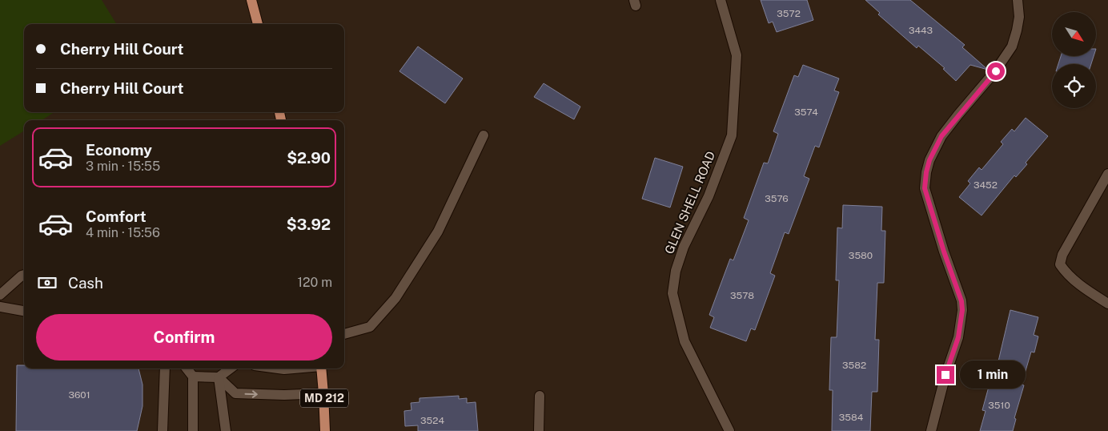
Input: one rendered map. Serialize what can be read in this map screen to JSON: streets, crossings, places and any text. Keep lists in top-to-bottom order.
{
  "streets": {
    "main road": ["MD 212"],
    "street": ["GLEN SHELL ROAD"]
  },
  "house_numbers": [
    "3572",
    "3443",
    "3574",
    "3452",
    "3576",
    "3580",
    "3578",
    "3582",
    "3601",
    "3510",
    "3584",
    "3524"
  ],
  "north": "bottom right",
  "page": {
    "banner": ["Cherry Hill Court", "Cherry Hill Court"],
    "list": [
      {
        "name": "Economy",
        "note": "3 min · 15:55",
        "value": "$2.90"
      },
      {
        "name": "Comfort",
        "note": "4 min · 15:56",
        "value": "$3.92"
      }
    ],
    "pay": ["Cash", "120 m"],
    "buttons": "Confirm",
    "bubble": "1 min"
  }
}
